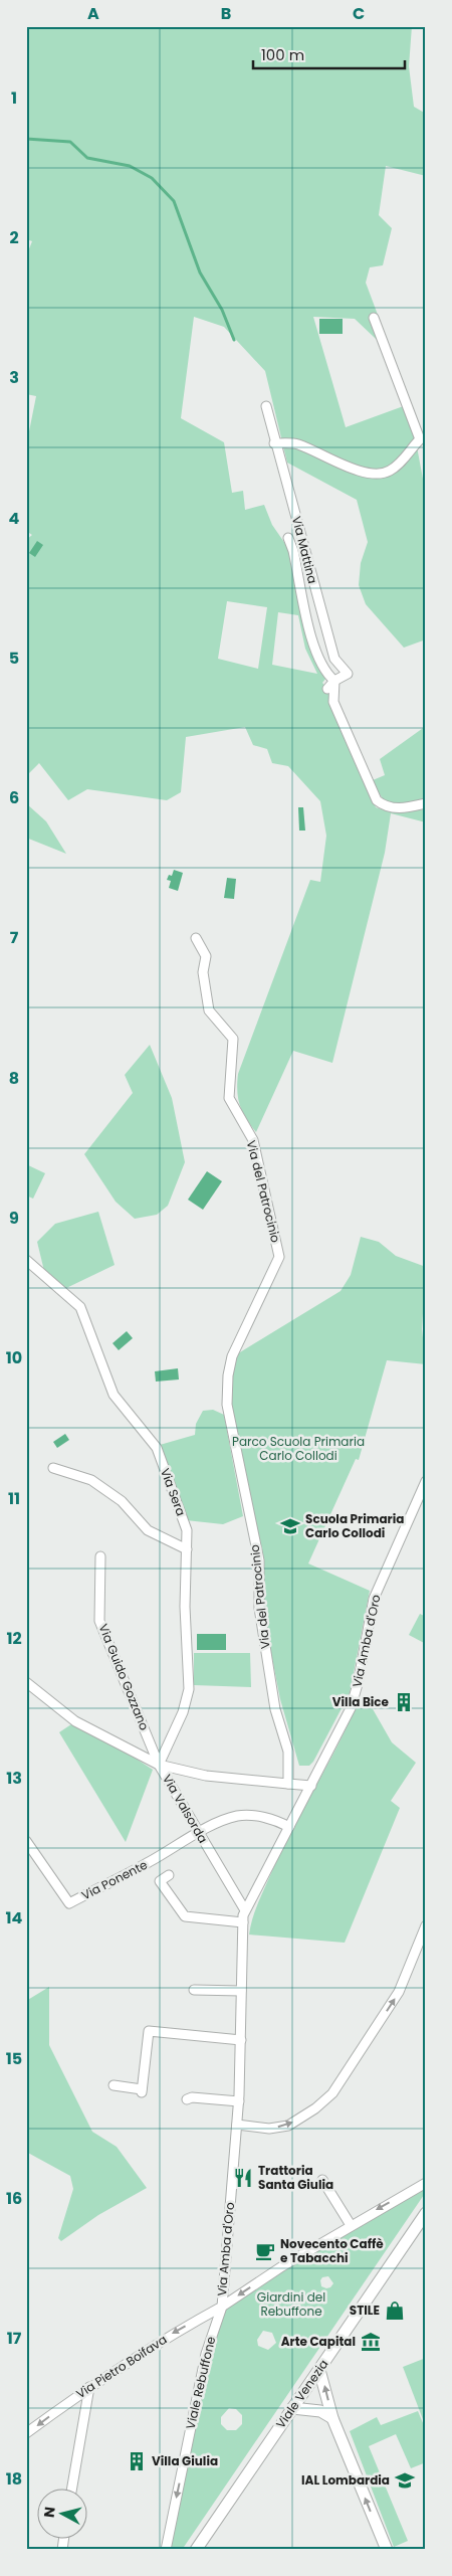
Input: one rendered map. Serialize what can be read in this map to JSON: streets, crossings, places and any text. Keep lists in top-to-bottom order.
{
  "streets": {
    "street": [
      "Via Mattina",
      "Via del Patrocinio",
      "Via Sera",
      "Via Amba d'Oro",
      "Via Guido Gozzano",
      "Via Valsorda",
      "Via Ponente",
      "Via Pietro Boifava",
      "Viale Rebuffone",
      "Viale Venezia"
    ]
  },
  "crossings": [
    ["Via Sera", "Via Guido Gozzano"],
    ["Via Sera", "Via Valsorda"],
    ["Via Amba d'Oro", "Via Valsorda"],
    ["Via Amba d'Oro", "Via Pietro Boifava"],
    ["Via Amba d'Oro", "Viale Rebuffone"],
    ["Via Guido Gozzano", "Via Valsorda"],
    ["Via Valsorda", "Via Ponente"],
    ["Via Pietro Boifava", "Viale Rebuffone"]
  ],
  "one_way": ["Via Pietro Boifava", "Viale Rebuffone"],
  "parks": ["Parco Scuola Primaria Carlo Collodi", "Giardini del Rebuffone"],
  "places": {
    "school or university": ["Scuola Primaria Carlo Collodi", "IAL Lombardia"],
    "building": ["Villa Bice", "Villa Giulia"],
    "restaurant": ["Trattoria Santa Giulia"],
    "cafe": ["Novecento Caffè e Tabacchi"],
    "shop": ["STILE"],
    "museum": ["Arte Capital"]
  },
  "scale_bar": "100 m",
  "north": "left",
  "grid": {
    "columns": ["A", "B", "C"],
    "rows": [
      "1",
      "2",
      "3",
      "4",
      "5",
      "6",
      "7",
      "8",
      "9",
      "10",
      "11",
      "12",
      "13",
      "14",
      "15",
      "16",
      "17",
      "18"
    ]
  }
}
